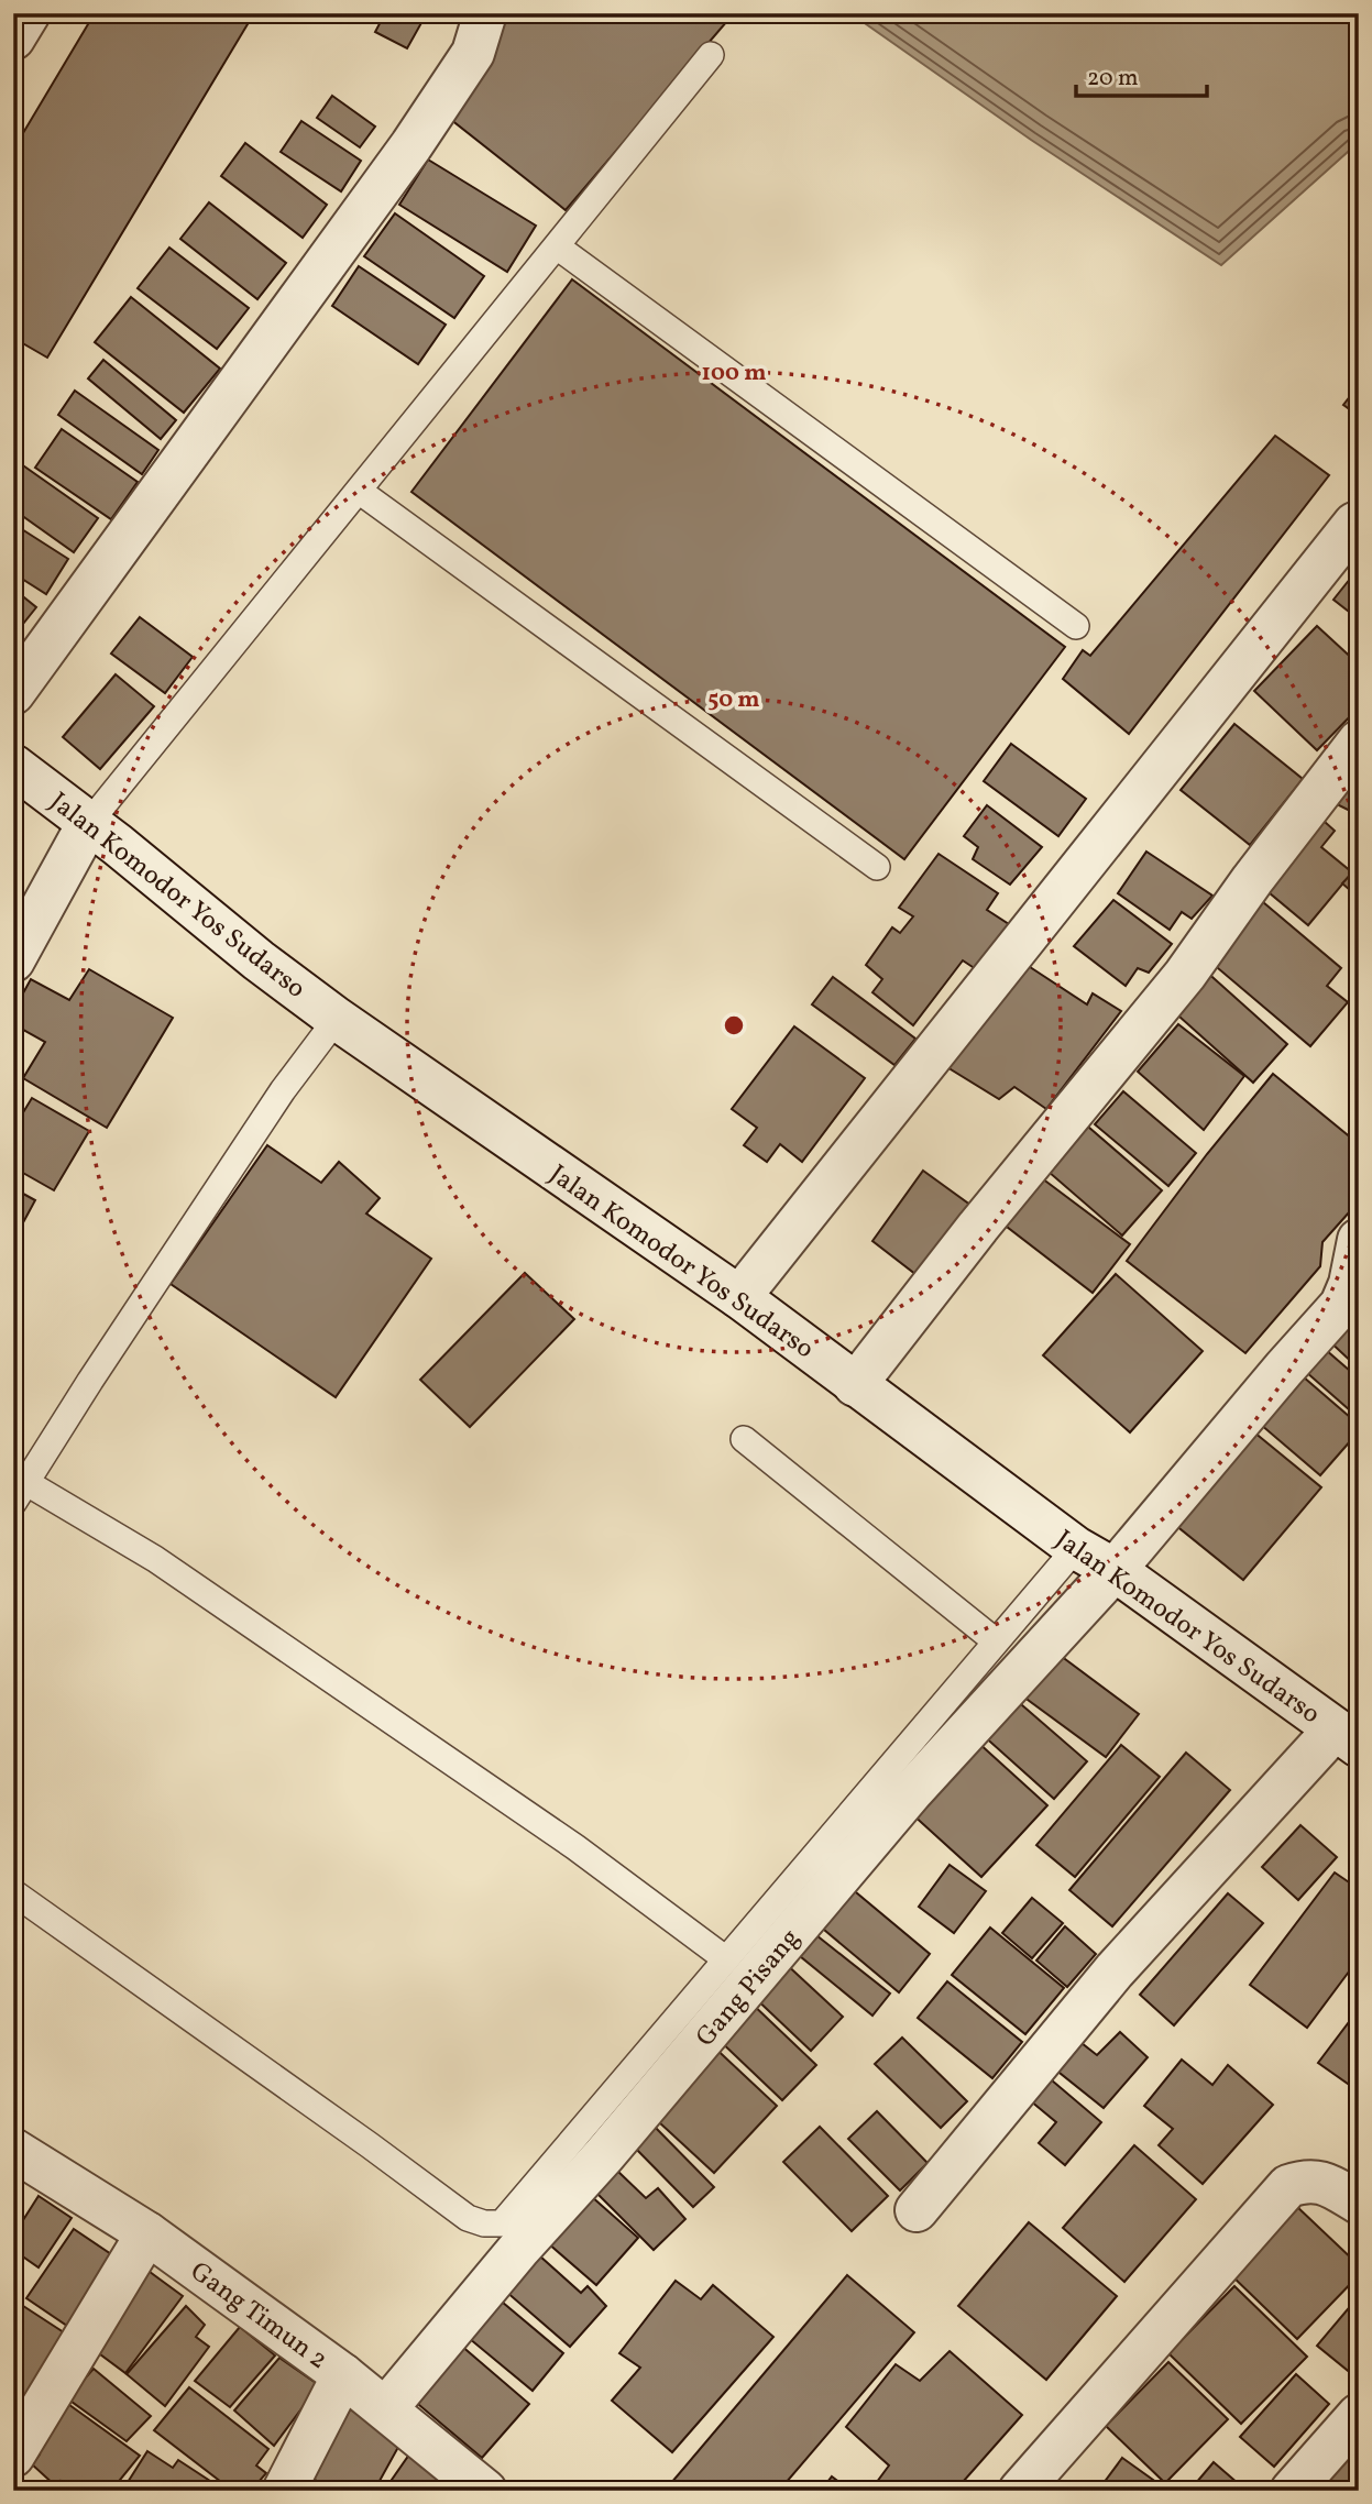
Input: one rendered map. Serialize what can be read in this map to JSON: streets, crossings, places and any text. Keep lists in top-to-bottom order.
{
  "streets": {
    "street": ["Jalan Komodor Yos Sudarso", "Gang Pisang", "Gang Timun 2"]
  },
  "crossings": [
    ["Jalan Komodor Yos Sudarso", "Gang Pisang"],
    ["Gang Pisang", "Gang Timun 2"]
  ],
  "scale_bar": "20 m",
  "rings": ["100 m", "50 m"]
}
